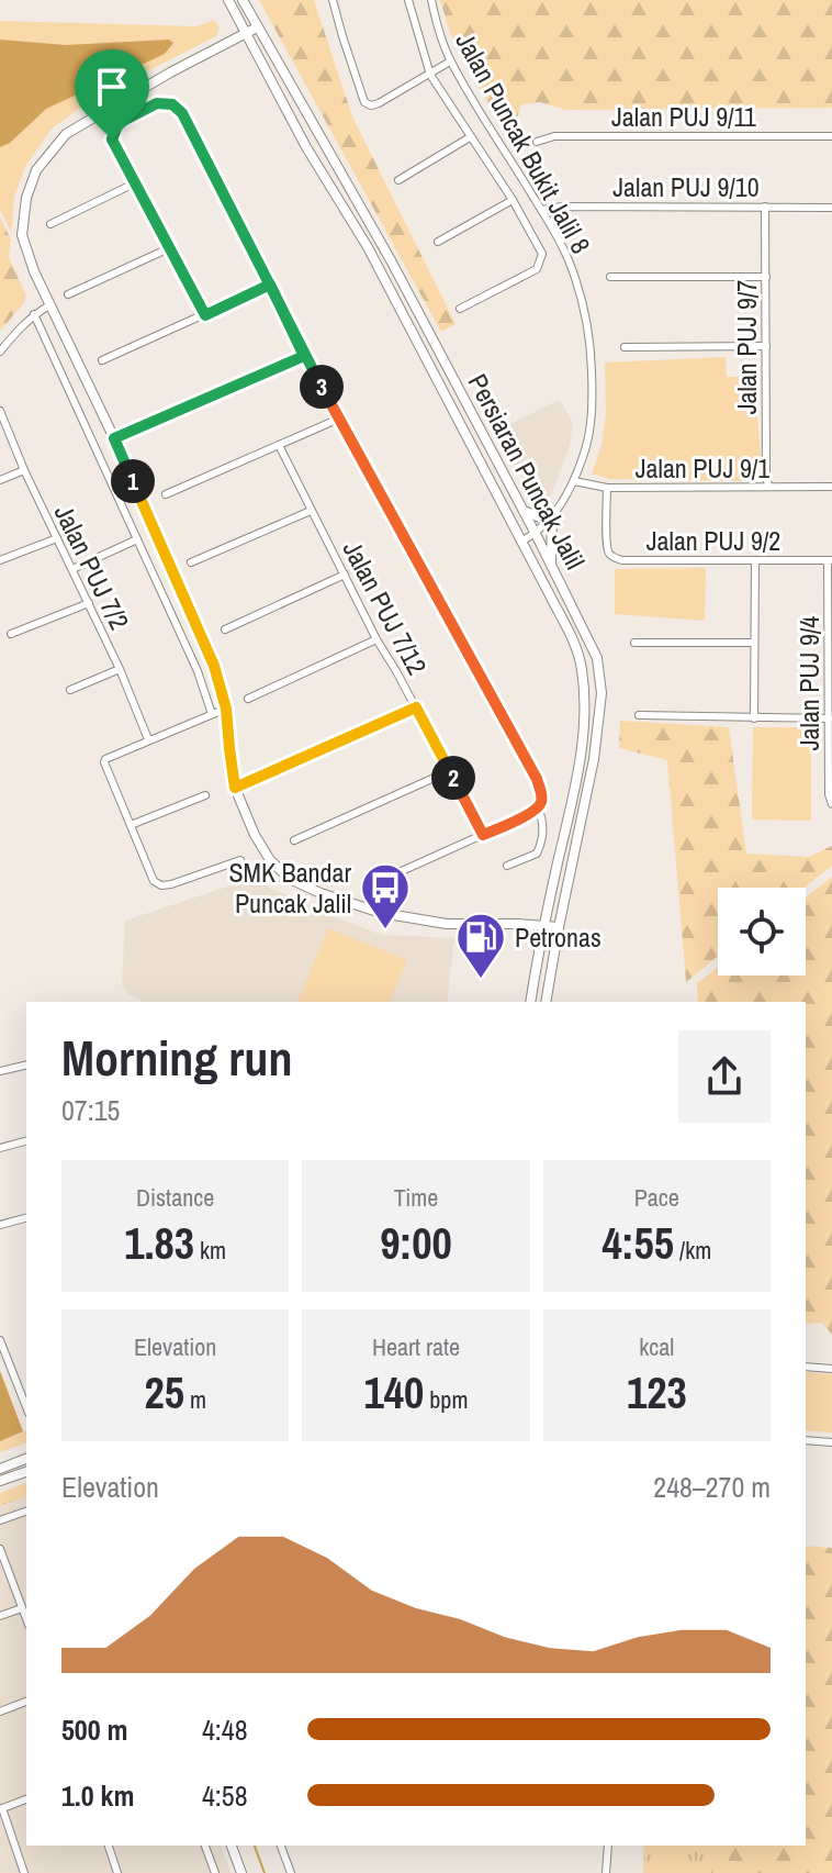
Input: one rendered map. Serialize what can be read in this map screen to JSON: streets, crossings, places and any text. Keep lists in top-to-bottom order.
{
  "streets": {
    "main road": ["Persiaran Puncak Jalil"],
    "street": [
      "Jalan PUJ 9/11",
      "Jalan Puncak Bukit Jalil 8",
      "Jalan PUJ 9/10",
      "Jalan PUJ 9/7",
      "Jalan PUJ 9/1",
      "Jalan PUJ 9/2",
      "Jalan PUJ 7/2",
      "Jalan PUJ 7/12",
      "Jalan PUJ 9/4"
    ]
  },
  "crossings": [
    ["Jalan Puncak Bukit Jalil 8", "Jalan PUJ 9/10"],
    ["Jalan Puncak Bukit Jalil 8", "Jalan PUJ 9/1"],
    ["Jalan Puncak Bukit Jalil 8", "Persiaran Puncak Jalil"],
    ["Jalan PUJ 9/10", "Jalan PUJ 9/7"],
    ["Jalan PUJ 9/7", "Jalan PUJ 9/1"],
    ["Jalan PUJ 9/1", "Jalan PUJ 9/2"],
    ["Jalan PUJ 9/2", "Jalan PUJ 9/4"]
  ],
  "places": {
    "bus stop": ["SMK Bandar Puncak Jalil"],
    "fuel station": ["Petronas"]
  },
  "page": {
    "pins": ["3", "1", "2"],
    "heading": ["Morning run", "07:15"],
    "stats": [
      ["Distance", "1.83 km"],
      ["Time", "9:00"],
      ["Pace", "4:55 /km"],
      ["Elevation", "25 m"],
      ["Heart rate", "140 bpm"],
      ["kcal", "123"]
    ],
    "chart": ["Elevation", "248–270 m"],
    "list": [
      {
        "name": "500 m",
        "note": "4:48"
      },
      {
        "name": "1.0 km",
        "note": "4:58"
      }
    ]
  }
}
